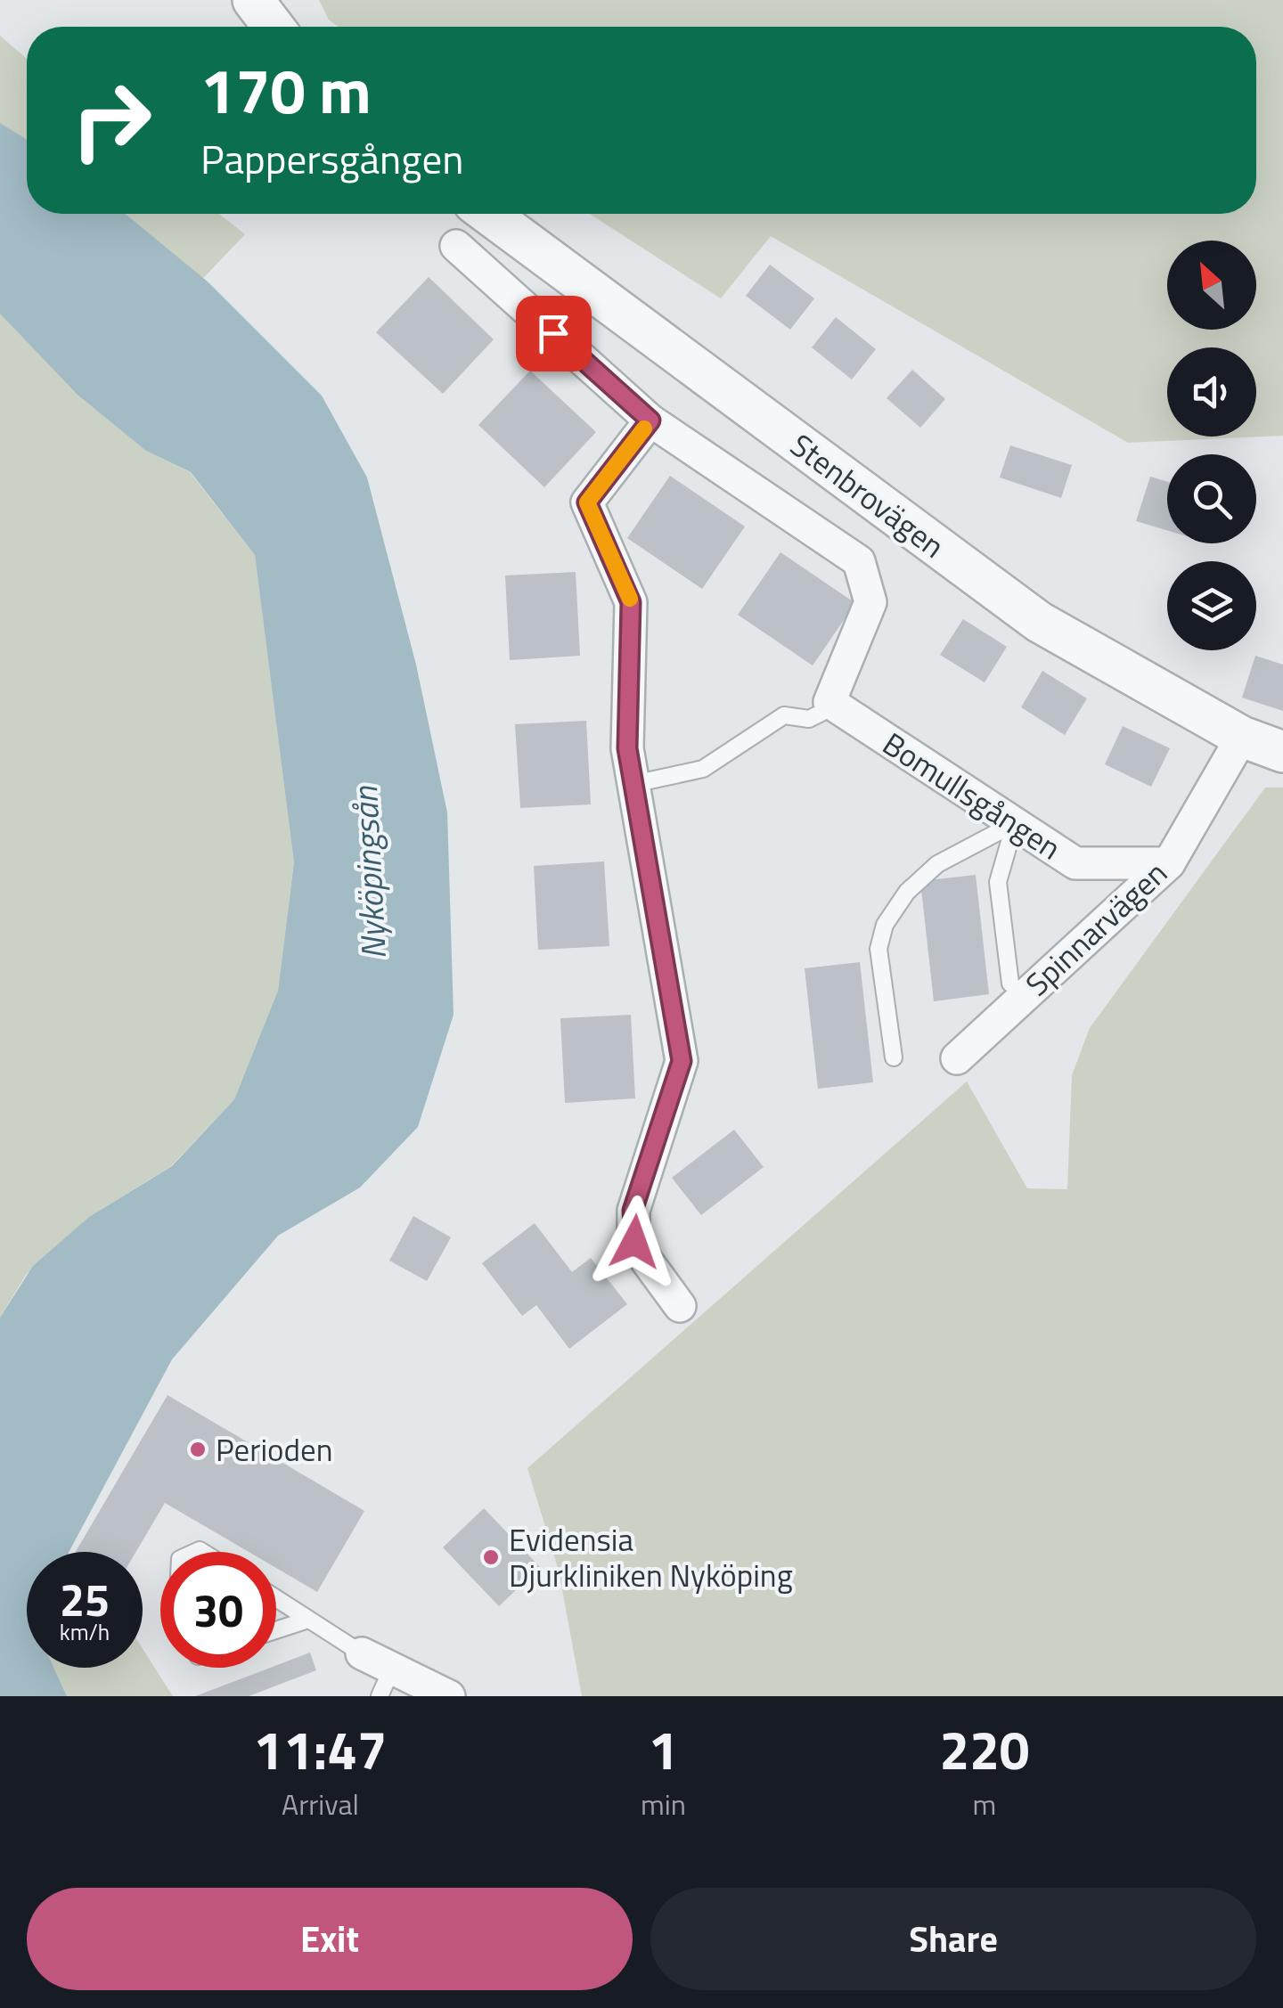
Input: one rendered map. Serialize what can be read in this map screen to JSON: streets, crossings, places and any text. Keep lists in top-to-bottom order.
{
  "streets": {
    "street": ["Stenbrovägen", "Bomullsgången", "Spinnarvägen"]
  },
  "crossings": [
    ["Stenbrovägen", "Spinnarvägen"],
    ["Bomullsgången", "Spinnarvägen"]
  ],
  "water": ["Nyköpingsån"],
  "places": ["Perioden", "Evidensia Djurkliniken Nyköping"],
  "north": "top left",
  "page": {
    "turn": ["170 m", "Pappersgången"],
    "speed": "25 km/h",
    "limit": "30",
    "eta": [
      "11:47",
      "Arrival",
      "1",
      "min",
      "220",
      "m"
    ],
    "buttons": ["Exit", "Share"]
  }
}
